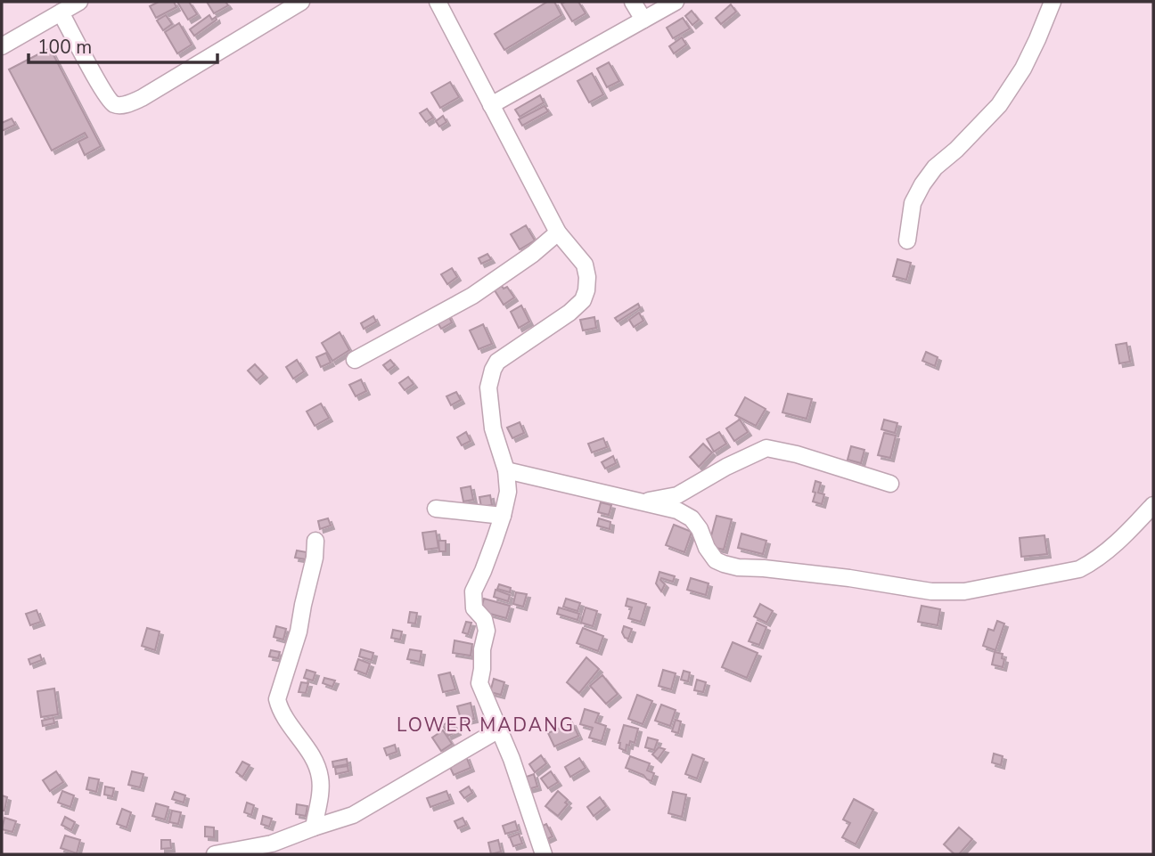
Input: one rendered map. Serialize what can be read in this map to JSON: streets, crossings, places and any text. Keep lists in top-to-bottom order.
{
  "districts": ["LOWER MADANG"],
  "scale_bar": "100 m"
}
